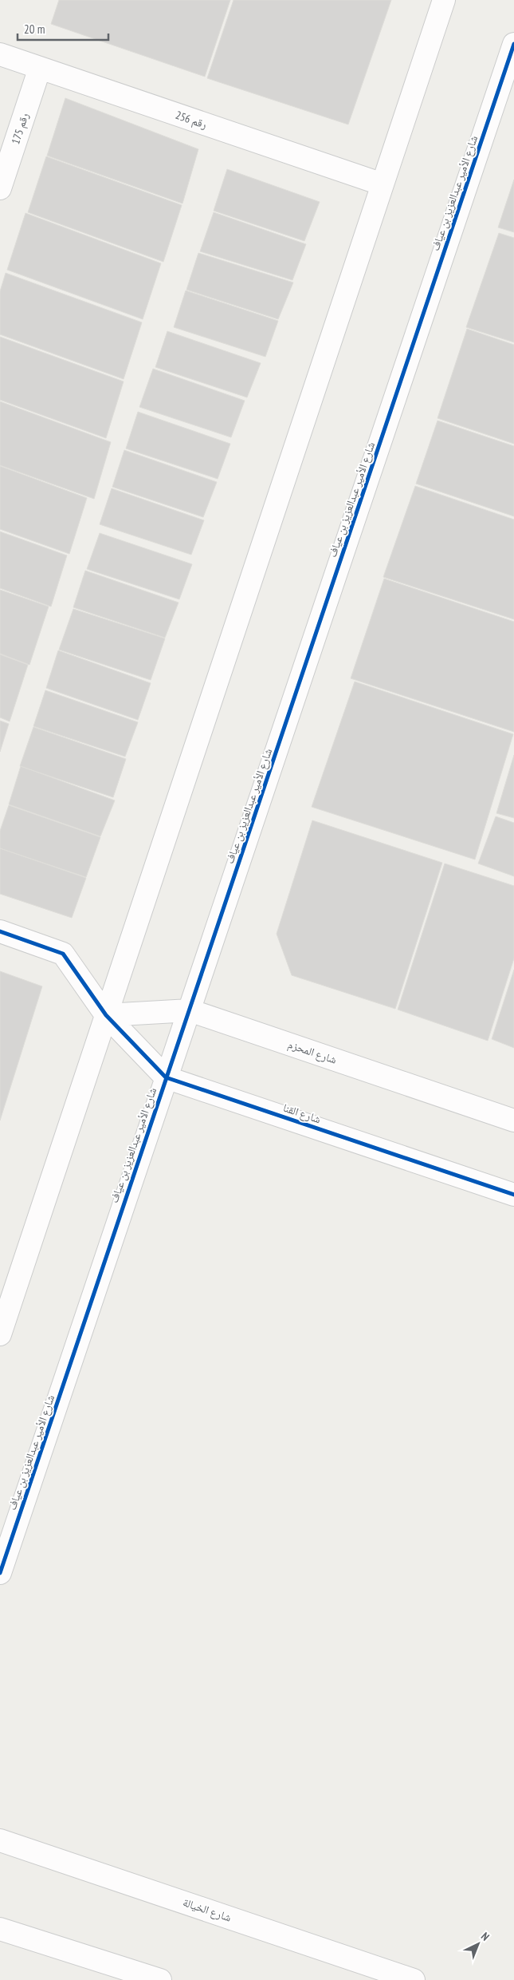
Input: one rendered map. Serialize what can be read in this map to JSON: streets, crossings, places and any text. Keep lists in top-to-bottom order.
{
  "streets": {
    "street": [
      "رقم 256",
      "رقم 175",
      "شارع الأمير عبدالعزيز بن عياف",
      "شارع المحزم",
      "شارع القنا",
      "شارع الخيالة"
    ]
  },
  "crossings": [
    ["رقم 256", "رقم 175"],
    ["شارع الأمير عبدالعزيز بن عياف", "شارع المحزم"],
    ["شارع الأمير عبدالعزيز بن عياف", "شارع القنا"],
    ["شارع المحزم", "شارع القنا"]
  ],
  "scale_bar": "20 m",
  "north": "top right"
}
